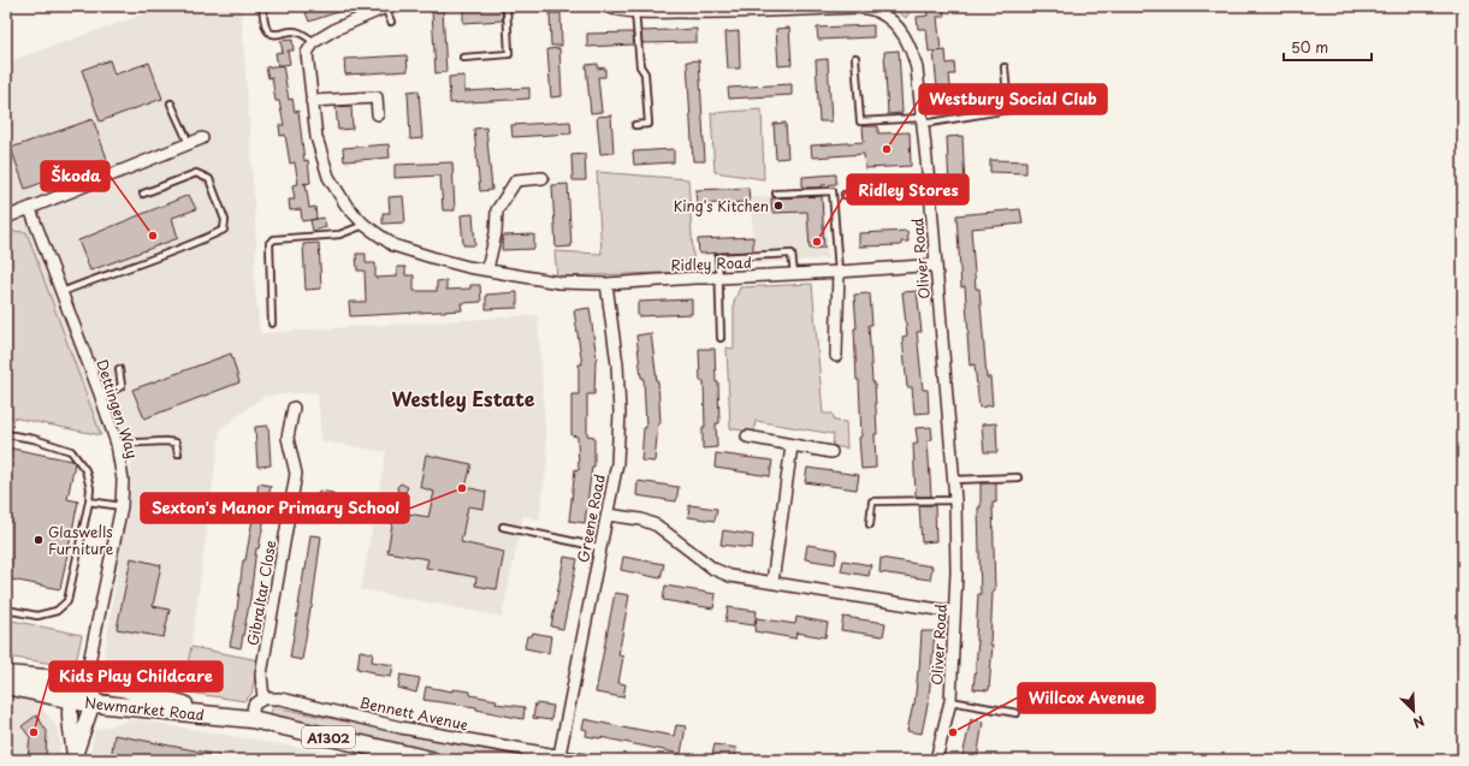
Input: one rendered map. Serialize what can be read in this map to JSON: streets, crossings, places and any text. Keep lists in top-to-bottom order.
{
  "streets": {
    "main road": ["Newmarket Road", "A1302"],
    "street": [
      "Oliver Road",
      "Ridley Road",
      "Dettingen Way",
      "Greene Road",
      "Gibraltar Close",
      "Bennett Avenue"
    ]
  },
  "crossings": [
    ["Oliver Road", "Ridley Road"],
    ["Ridley Road", "Greene Road"],
    ["Dettingen Way", "Newmarket Road"],
    ["Greene Road", "Bennett Avenue"],
    ["Gibraltar Close", "Bennett Avenue"]
  ],
  "districts": ["Westley Estate"],
  "places": [
    "Westbury Social Club",
    "King's Kitchen",
    "Škoda",
    "Ridley Stores",
    "Sexton's Manor Primary School",
    "Glaswells Furniture",
    "Kids Play Childcare",
    "Willcox Avenue"
  ],
  "scale_bar": "50 m",
  "north": "bottom right"
}
